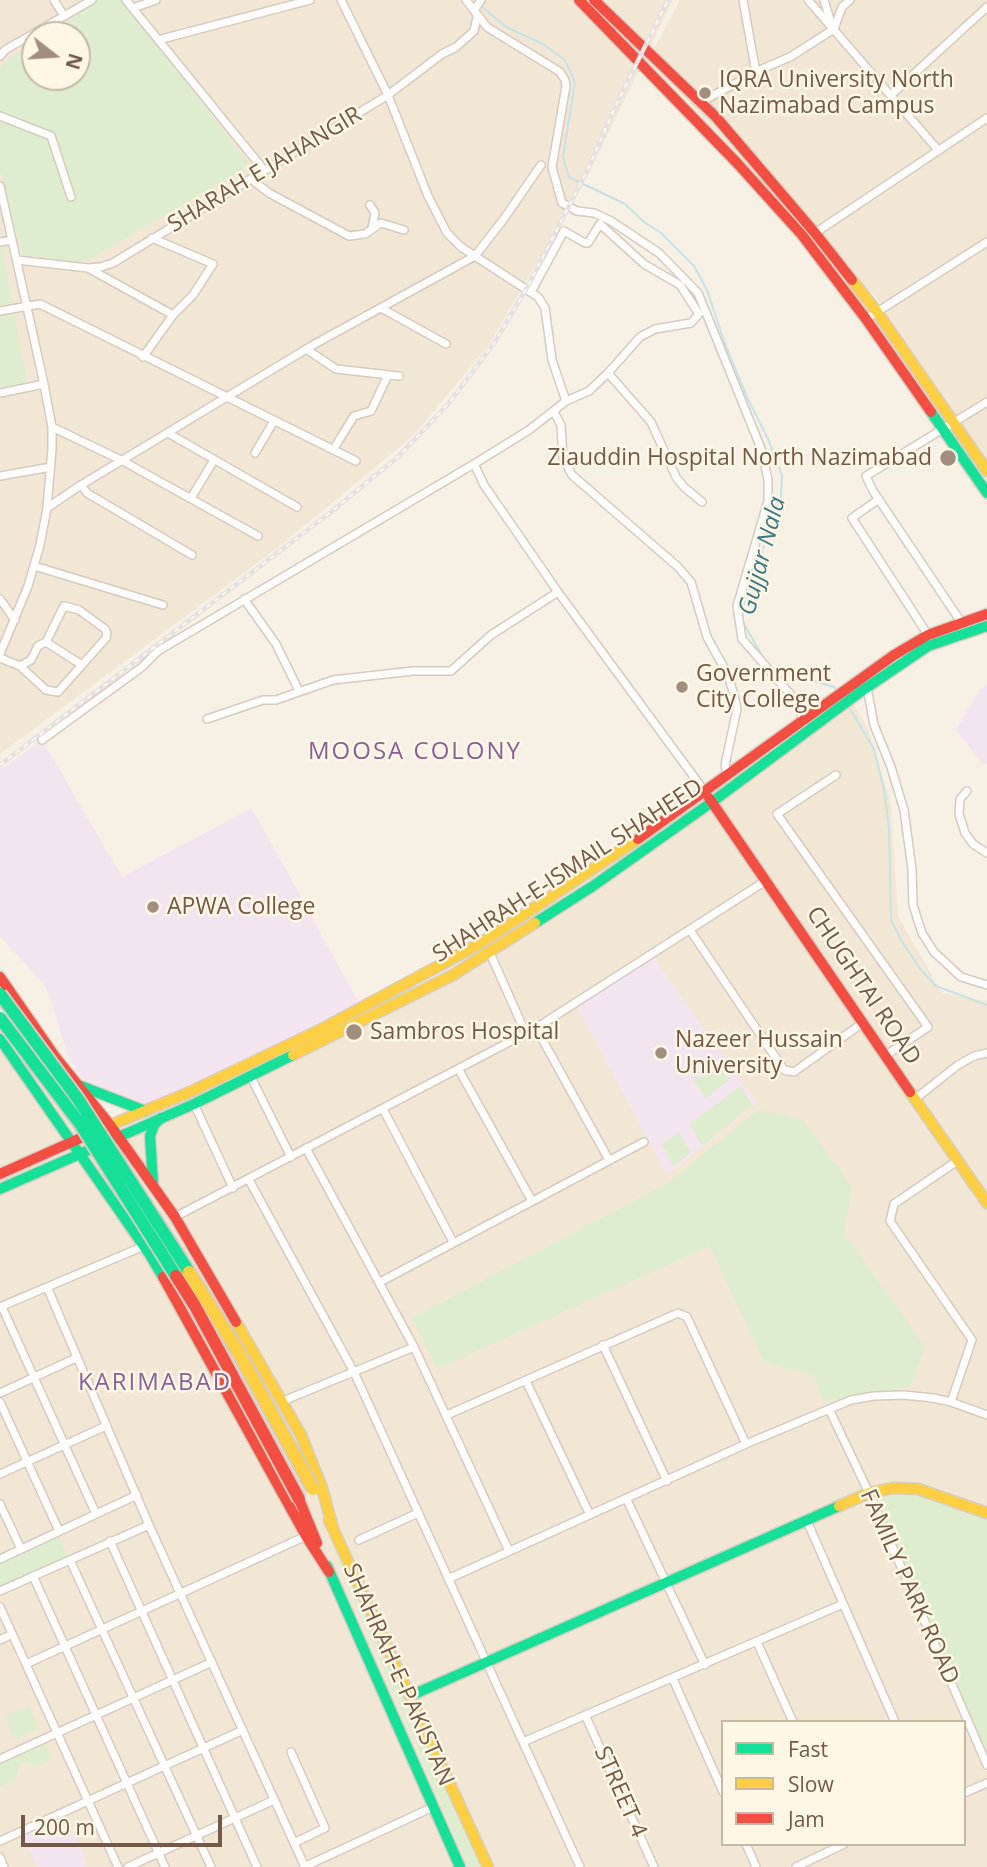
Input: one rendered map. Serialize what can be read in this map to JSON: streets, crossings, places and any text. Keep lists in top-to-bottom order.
{
  "streets": {
    "main road": ["SHAHRAH-E-ISMAIL SHAHEED", "CHUGHTAI ROAD", "SHAHRAH-E-PAKISTAN"],
    "street": ["SHARAH E JAHANGIR", "FAMILY PARK ROAD", "STREET 4"]
  },
  "crossings": [
    ["SHAHRAH-E-ISMAIL SHAHEED", "CHUGHTAI ROAD"]
  ],
  "districts": ["MOOSA COLONY", "KARIMABAD"],
  "water": ["Gujjar Nala"],
  "places": [
    "IQRA University North Nazimabad Campus",
    "Ziauddin Hospital North Nazimabad",
    "Government City College",
    "APWA College",
    "Sambros Hospital",
    "Nazeer Hussain University"
  ],
  "legend": ["Fast", "Slow", "Jam"],
  "scale_bar": "200 m",
  "north": "right"
}
